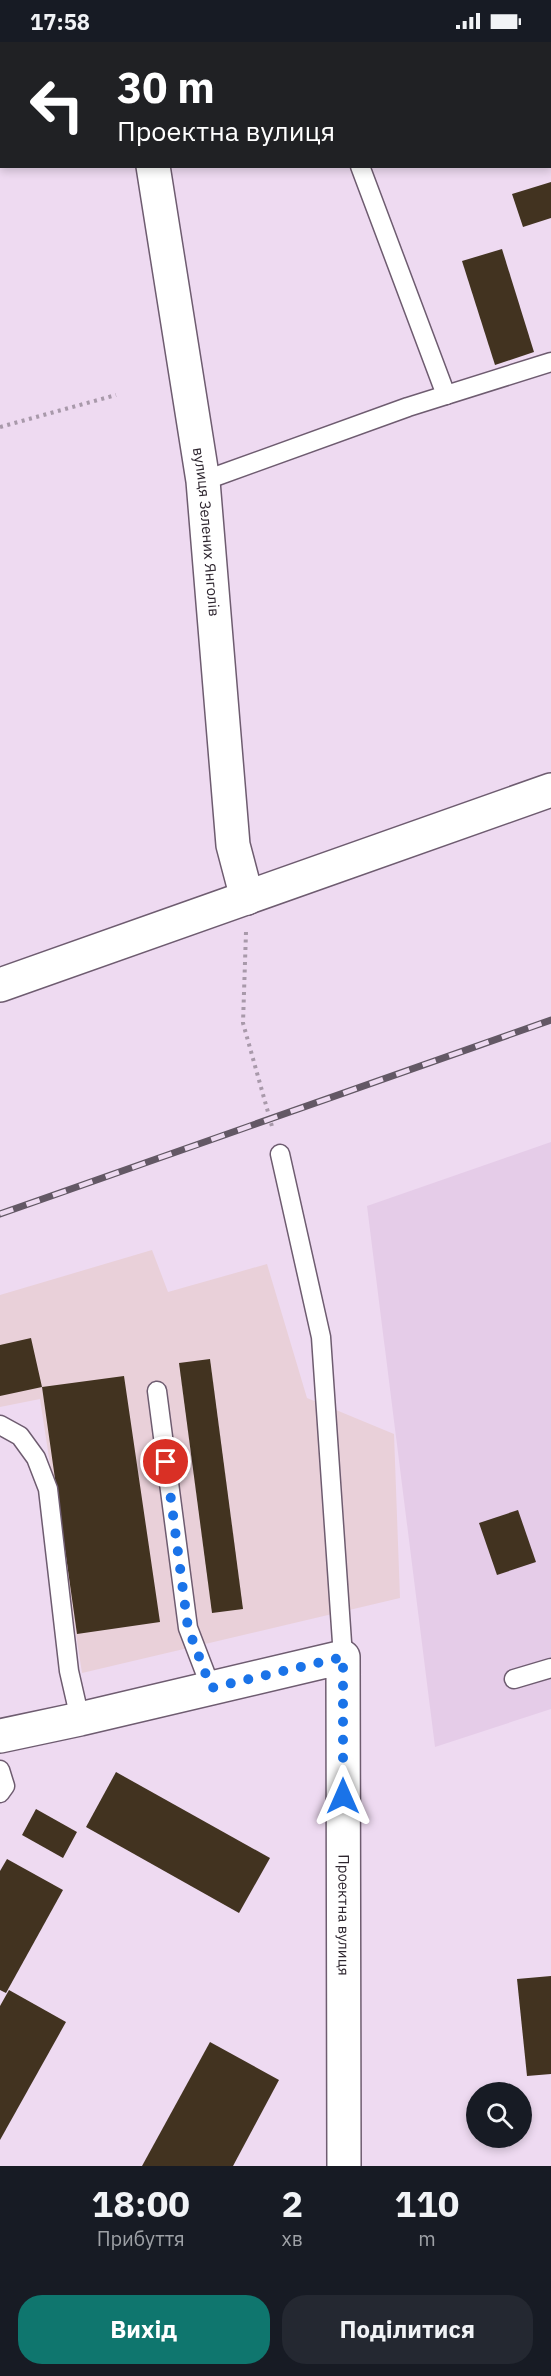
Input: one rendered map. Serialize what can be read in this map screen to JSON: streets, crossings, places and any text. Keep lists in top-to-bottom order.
{
  "streets": {
    "street": ["вулиця Зелених Янголів", "Проектна вулиця"]
  },
  "page": {
    "status": "17:58",
    "turn": ["30 m", "Проектна вулиця"],
    "eta": [
      "18:00",
      "Прибуття",
      "2",
      "хв",
      "110",
      "m"
    ],
    "buttons": ["Вихід", "Поділитися"]
  }
}
